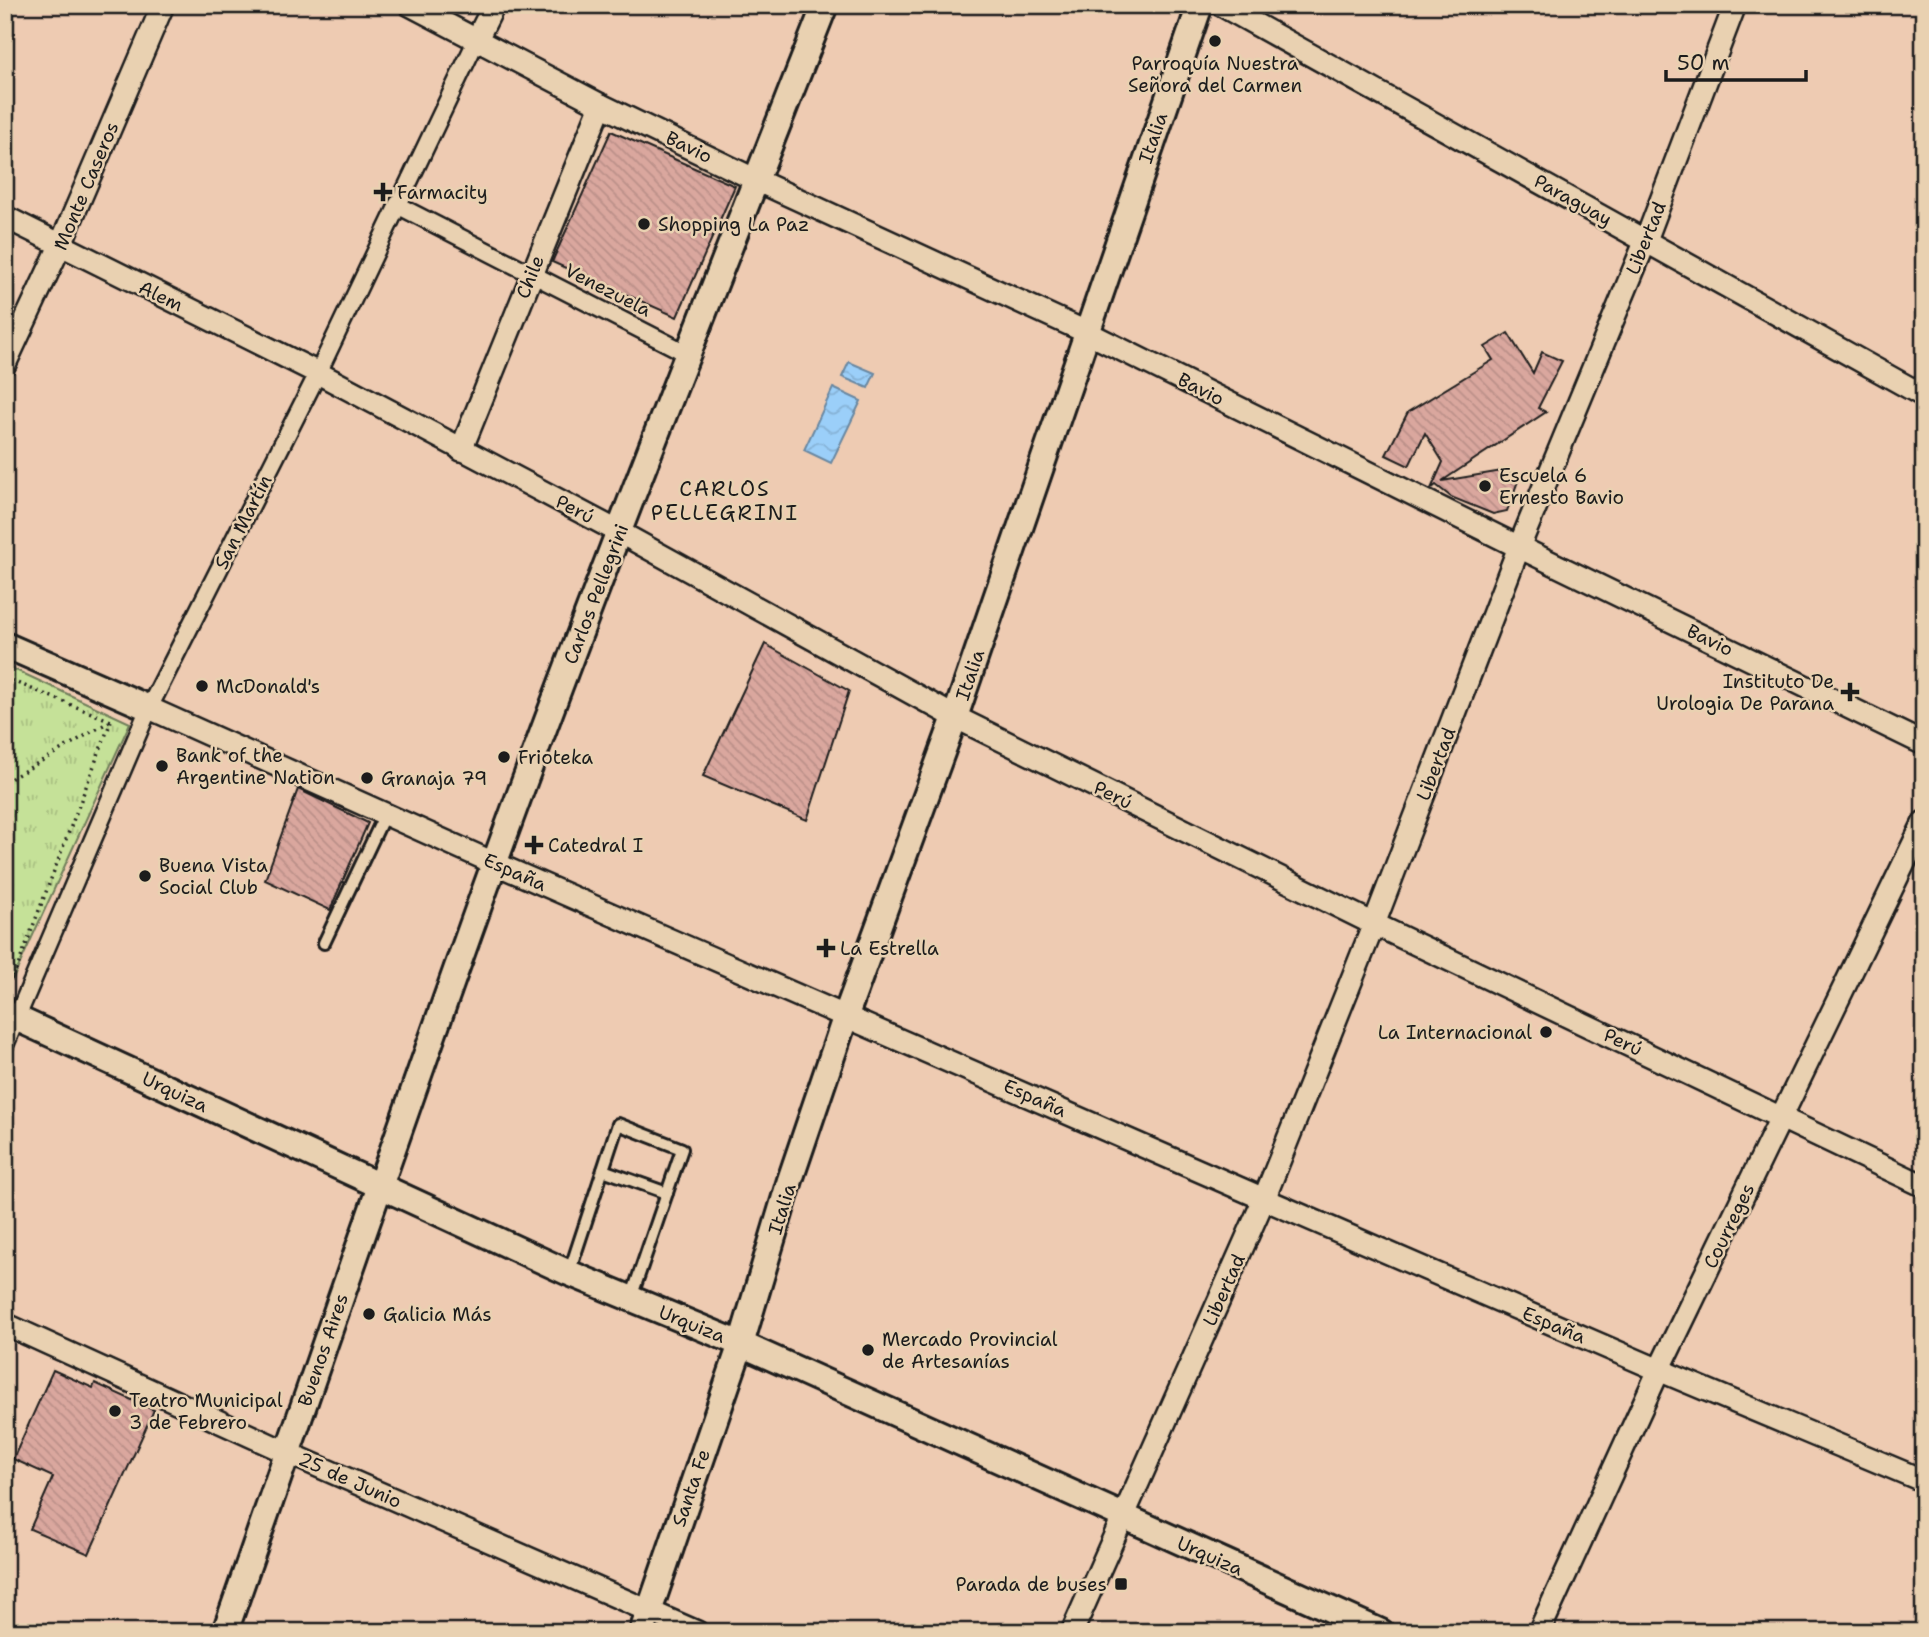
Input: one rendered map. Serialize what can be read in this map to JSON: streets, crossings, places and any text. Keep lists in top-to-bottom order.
{
  "streets": {
    "street": [
      "Italia",
      "Bavio",
      "Monte Caseros",
      "Paraguay",
      "Libertad",
      "Chile",
      "Venezuela",
      "Alem",
      "Perú",
      "San Martín",
      "Carlos Pellegrini",
      "España",
      "Urquiza",
      "Courreges",
      "Buenos Aires",
      "25 de Junio",
      "Santa Fe"
    ]
  },
  "crossings": [
    ["Italia", "Bavio"],
    ["Italia", "Perú"],
    ["Italia", "España"],
    ["Italia", "Urquiza"],
    ["Italia", "Santa Fe"],
    ["Bavio", "Libertad"],
    ["Bavio", "Chile"],
    ["Bavio", "San Martín"],
    ["Bavio", "Carlos Pellegrini"],
    ["Monte Caseros", "Alem"],
    ["Paraguay", "Libertad"],
    ["Libertad", "Perú"],
    ["Libertad", "España"],
    ["Libertad", "Urquiza"],
    ["Chile", "Venezuela"],
    ["Chile", "Perú"],
    ["Venezuela", "San Martín"],
    ["Venezuela", "Carlos Pellegrini"],
    ["Alem", "Perú"],
    ["Alem", "San Martín"],
    ["Perú", "San Martín"],
    ["Perú", "Carlos Pellegrini"],
    ["Perú", "Courreges"],
    ["San Martín", "España"],
    ["San Martín", "Urquiza"],
    ["Carlos Pellegrini", "España"],
    ["Carlos Pellegrini", "Urquiza"],
    ["Carlos Pellegrini", "Buenos Aires"],
    ["España", "Courreges"],
    ["Urquiza", "Buenos Aires"],
    ["Urquiza", "Santa Fe"],
    ["Buenos Aires", "25 de Junio"],
    ["25 de Junio", "Santa Fe"]
  ],
  "districts": ["CARLOS PELLEGRINI"],
  "places": {
    "other": [
      "Parroquía Nuestra Señora del Carmen",
      "Shopping La Paz",
      "Escuela 6 Ernesto Bavio",
      "McDonald's",
      "Frioteka",
      "Bank of the Argentine Nation",
      "Granaja 79",
      "Buena Vista Social Club",
      "La Internacional",
      "Galicia Más",
      "Mercado Provincial de Artesanías",
      "Teatro Municipal 3 de Febrero"
    ],
    "health": [
      "Farmacity",
      "Instituto De Urologia De Parana",
      "Catedral I",
      "La Estrella"
    ],
    "transit": ["Parada de buses"]
  },
  "scale_bar": "50 m"
}
